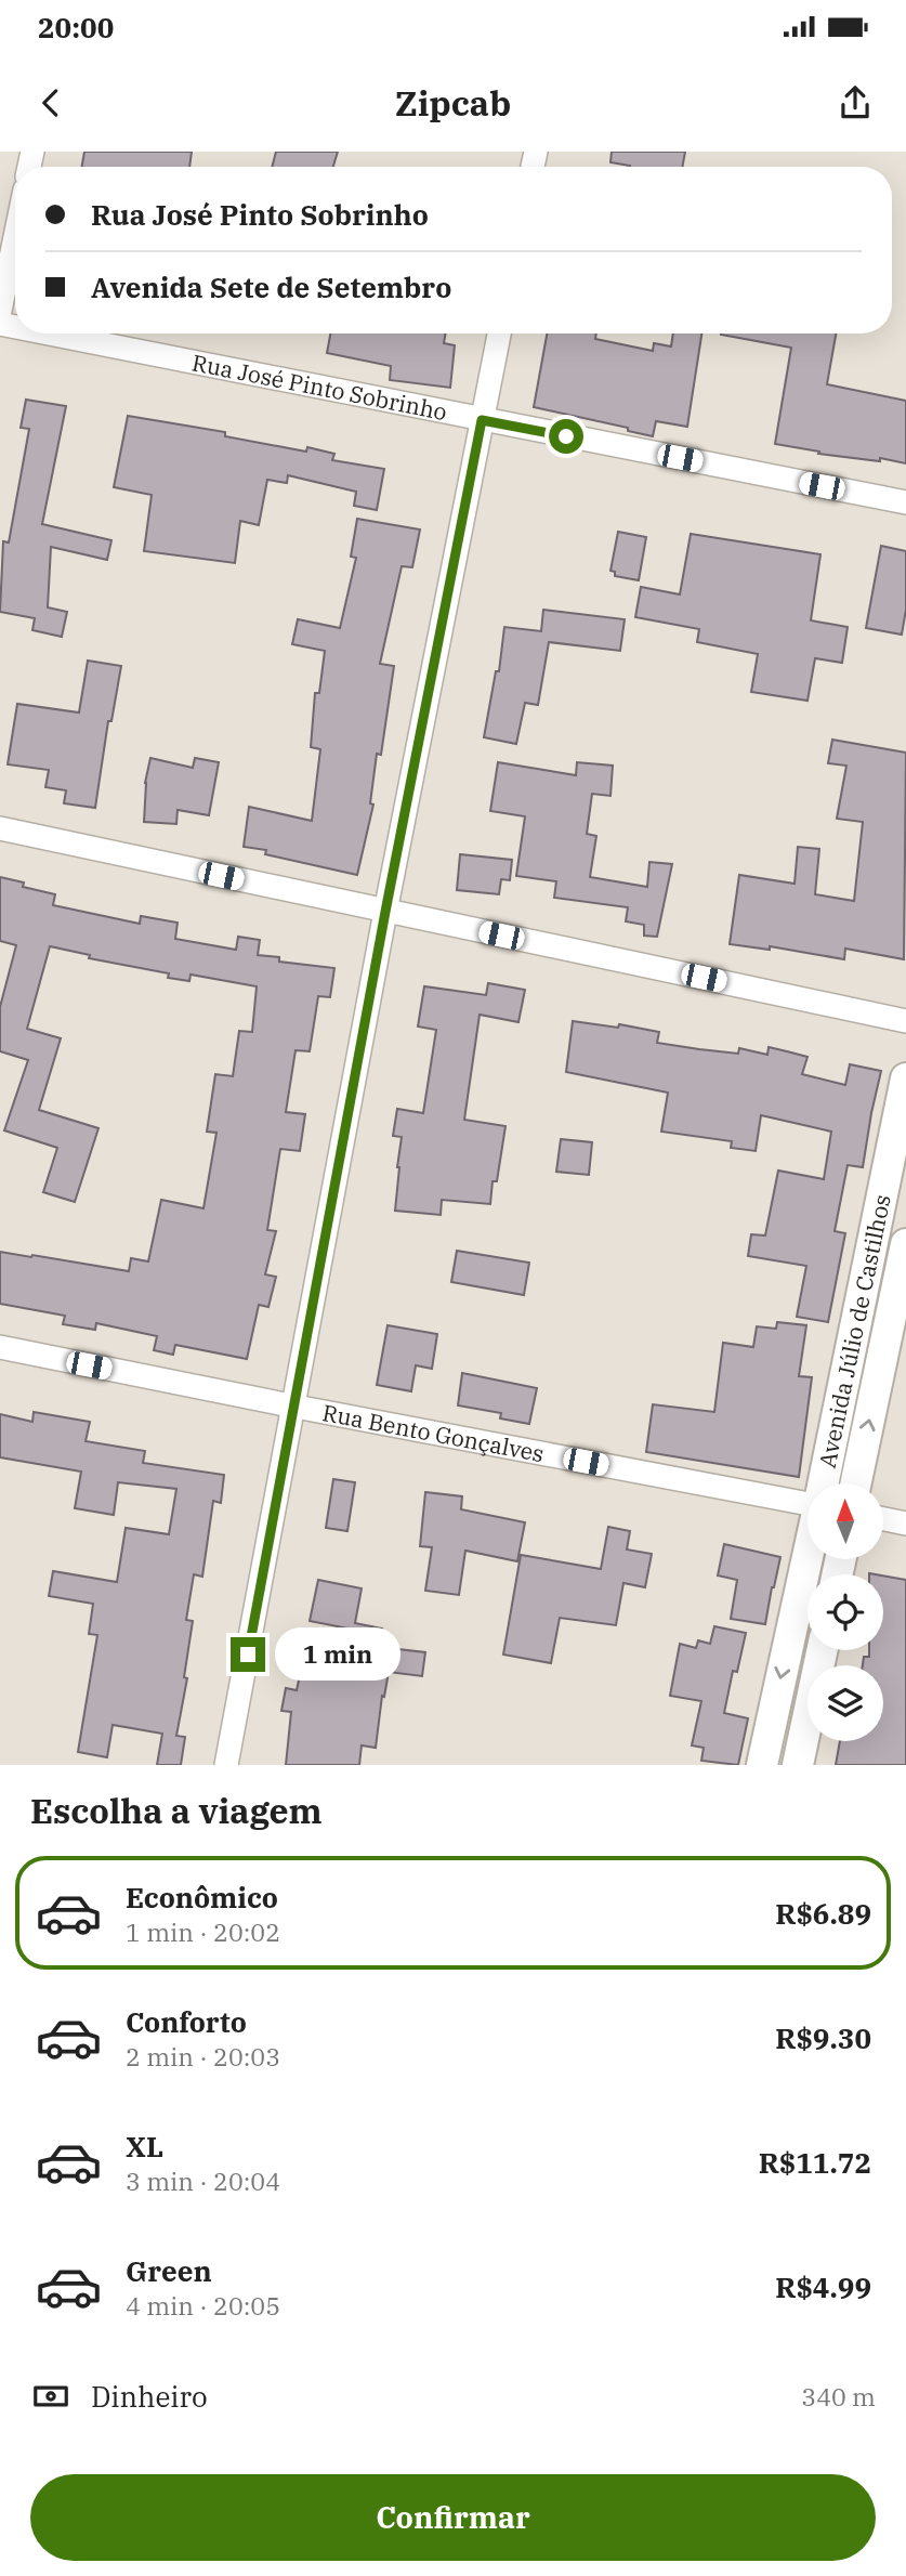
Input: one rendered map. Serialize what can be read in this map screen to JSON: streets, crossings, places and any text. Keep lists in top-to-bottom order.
{
  "streets": {
    "street": ["Rua José Pinto Sobrinho", "Avenida Júlio de Castilhos", "Rua Bento Gonçalves"]
  },
  "north": "top",
  "page": {
    "status": "20:00",
    "header": "Zipcab",
    "banner": ["Rua José Pinto Sobrinho", "Avenida Sete de Setembro"],
    "bubble": "1 min",
    "heading": "Escolha a viagem",
    "list": [
      {
        "name": "Econômico",
        "note": "1 min · 20:02",
        "value": "R$6.89"
      },
      {
        "name": "Conforto",
        "note": "2 min · 20:03",
        "value": "R$9.30"
      },
      {
        "name": "XL",
        "note": "3 min · 20:04",
        "value": "R$11.72"
      },
      {
        "name": "Green",
        "note": "4 min · 20:05",
        "value": "R$4.99"
      }
    ],
    "pay": ["Dinheiro", "340 m"],
    "buttons": "Confirmar"
  }
}
